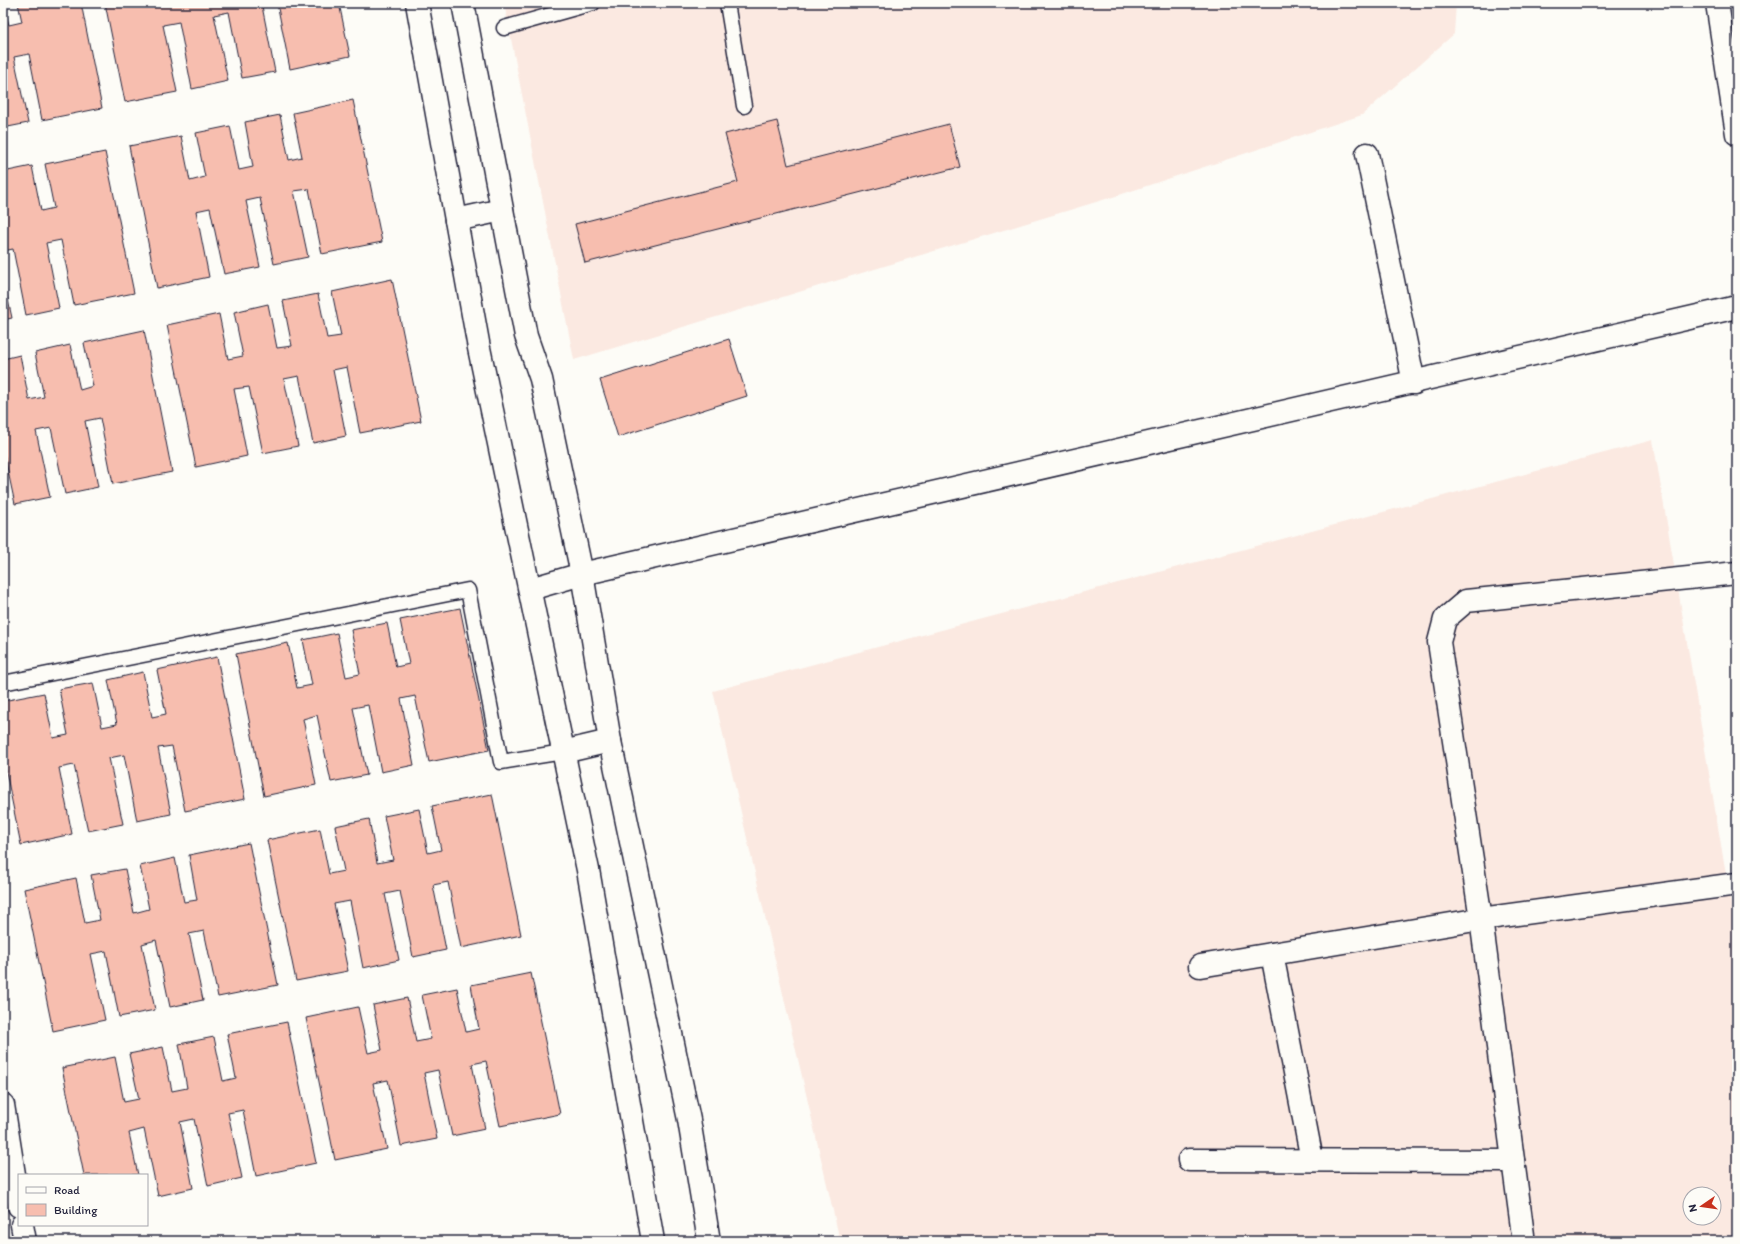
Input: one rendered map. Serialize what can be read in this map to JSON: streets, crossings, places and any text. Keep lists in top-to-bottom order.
{
  "legend": ["Road", "Building"],
  "north": "left"
}
